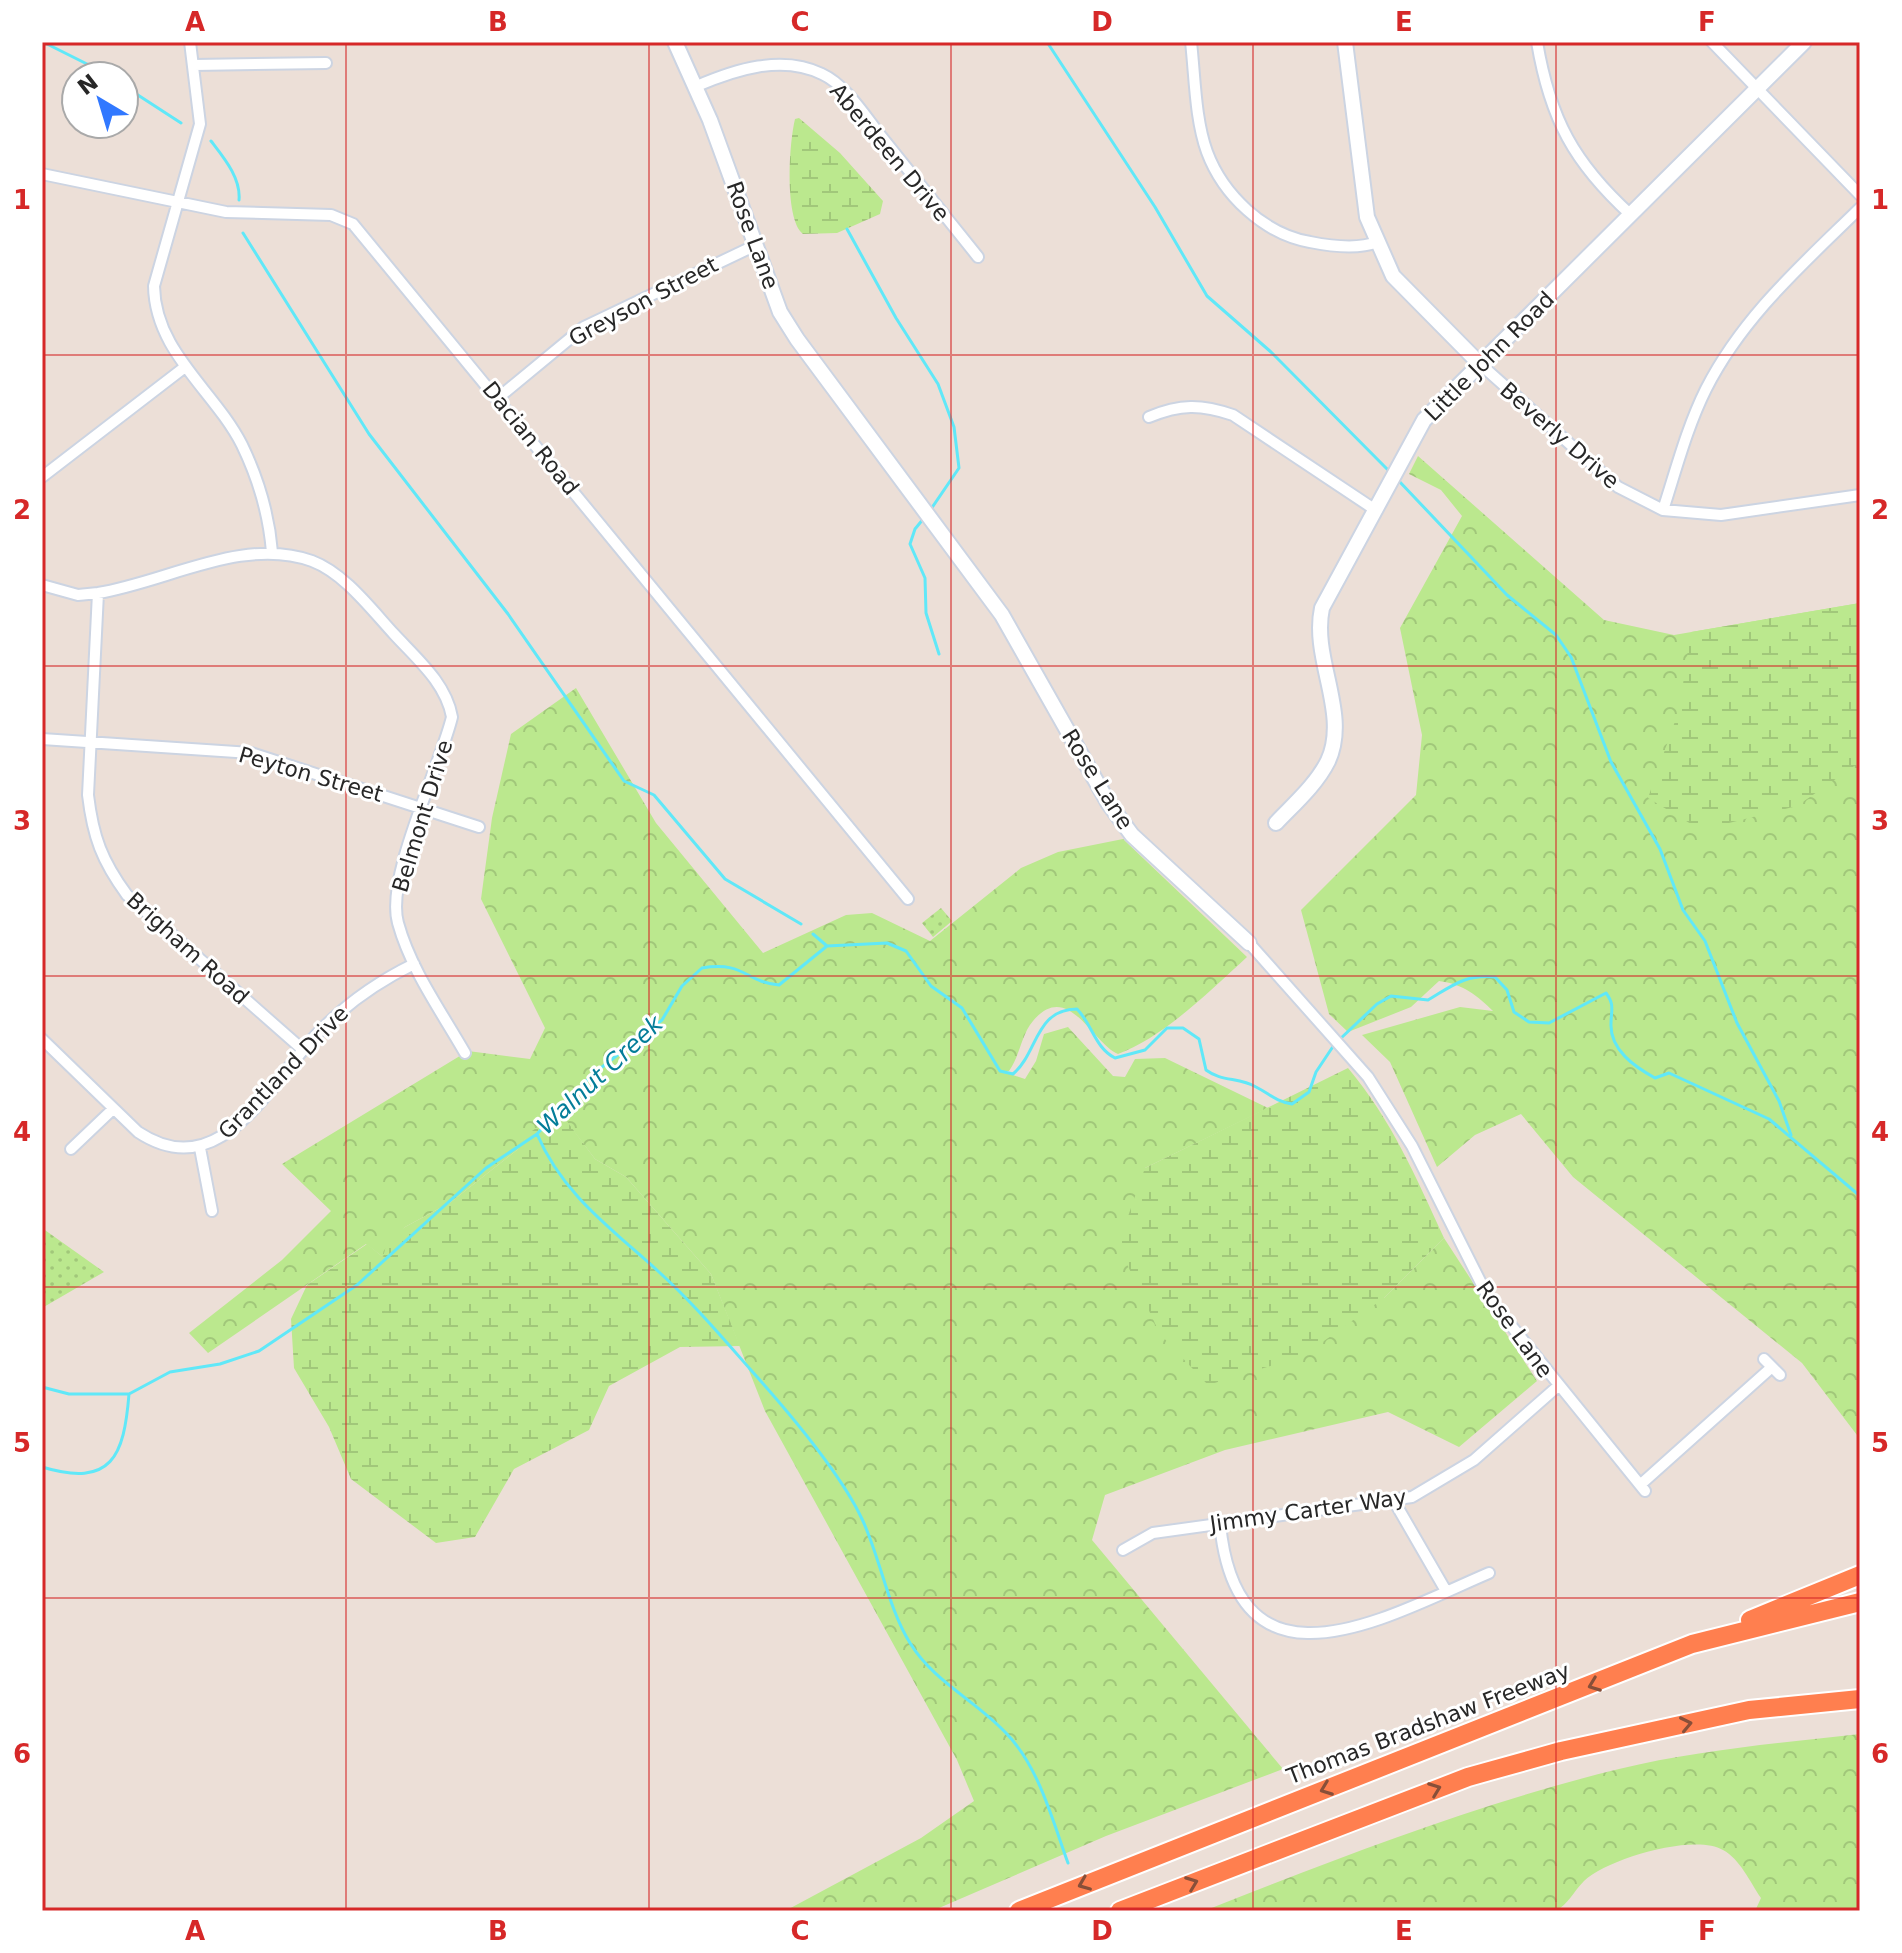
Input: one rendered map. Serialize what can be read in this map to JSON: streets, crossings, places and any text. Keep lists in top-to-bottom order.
{
  "streets": {
    "highway": ["Thomas Bradshaw Freeway"],
    "street": [
      "Aberdeen Drive",
      "Rose Lane",
      "Greyson Street",
      "Little John Road",
      "Beverly Drive",
      "Dacian Road",
      "Peyton Street",
      "Belmont Drive",
      "Brigham Road",
      "Grantland Drive",
      "Jimmy Carter Way"
    ]
  },
  "crossings": [
    ["Aberdeen Drive", "Rose Lane"],
    ["Rose Lane", "Greyson Street"],
    ["Rose Lane", "Jimmy Carter Way"],
    ["Greyson Street", "Dacian Road"],
    ["Little John Road", "Beverly Drive"],
    ["Peyton Street", "Belmont Drive"],
    ["Peyton Street", "Brigham Road"],
    ["Belmont Drive", "Brigham Road"],
    ["Belmont Drive", "Grantland Drive"],
    ["Brigham Road", "Grantland Drive"]
  ],
  "water": ["Walnut Creek"],
  "north": "top left",
  "grid": {
    "columns": [
      "A",
      "B",
      "C",
      "D",
      "E",
      "F"
    ],
    "rows": [
      "1",
      "2",
      "3",
      "4",
      "5",
      "6"
    ]
  }
}
